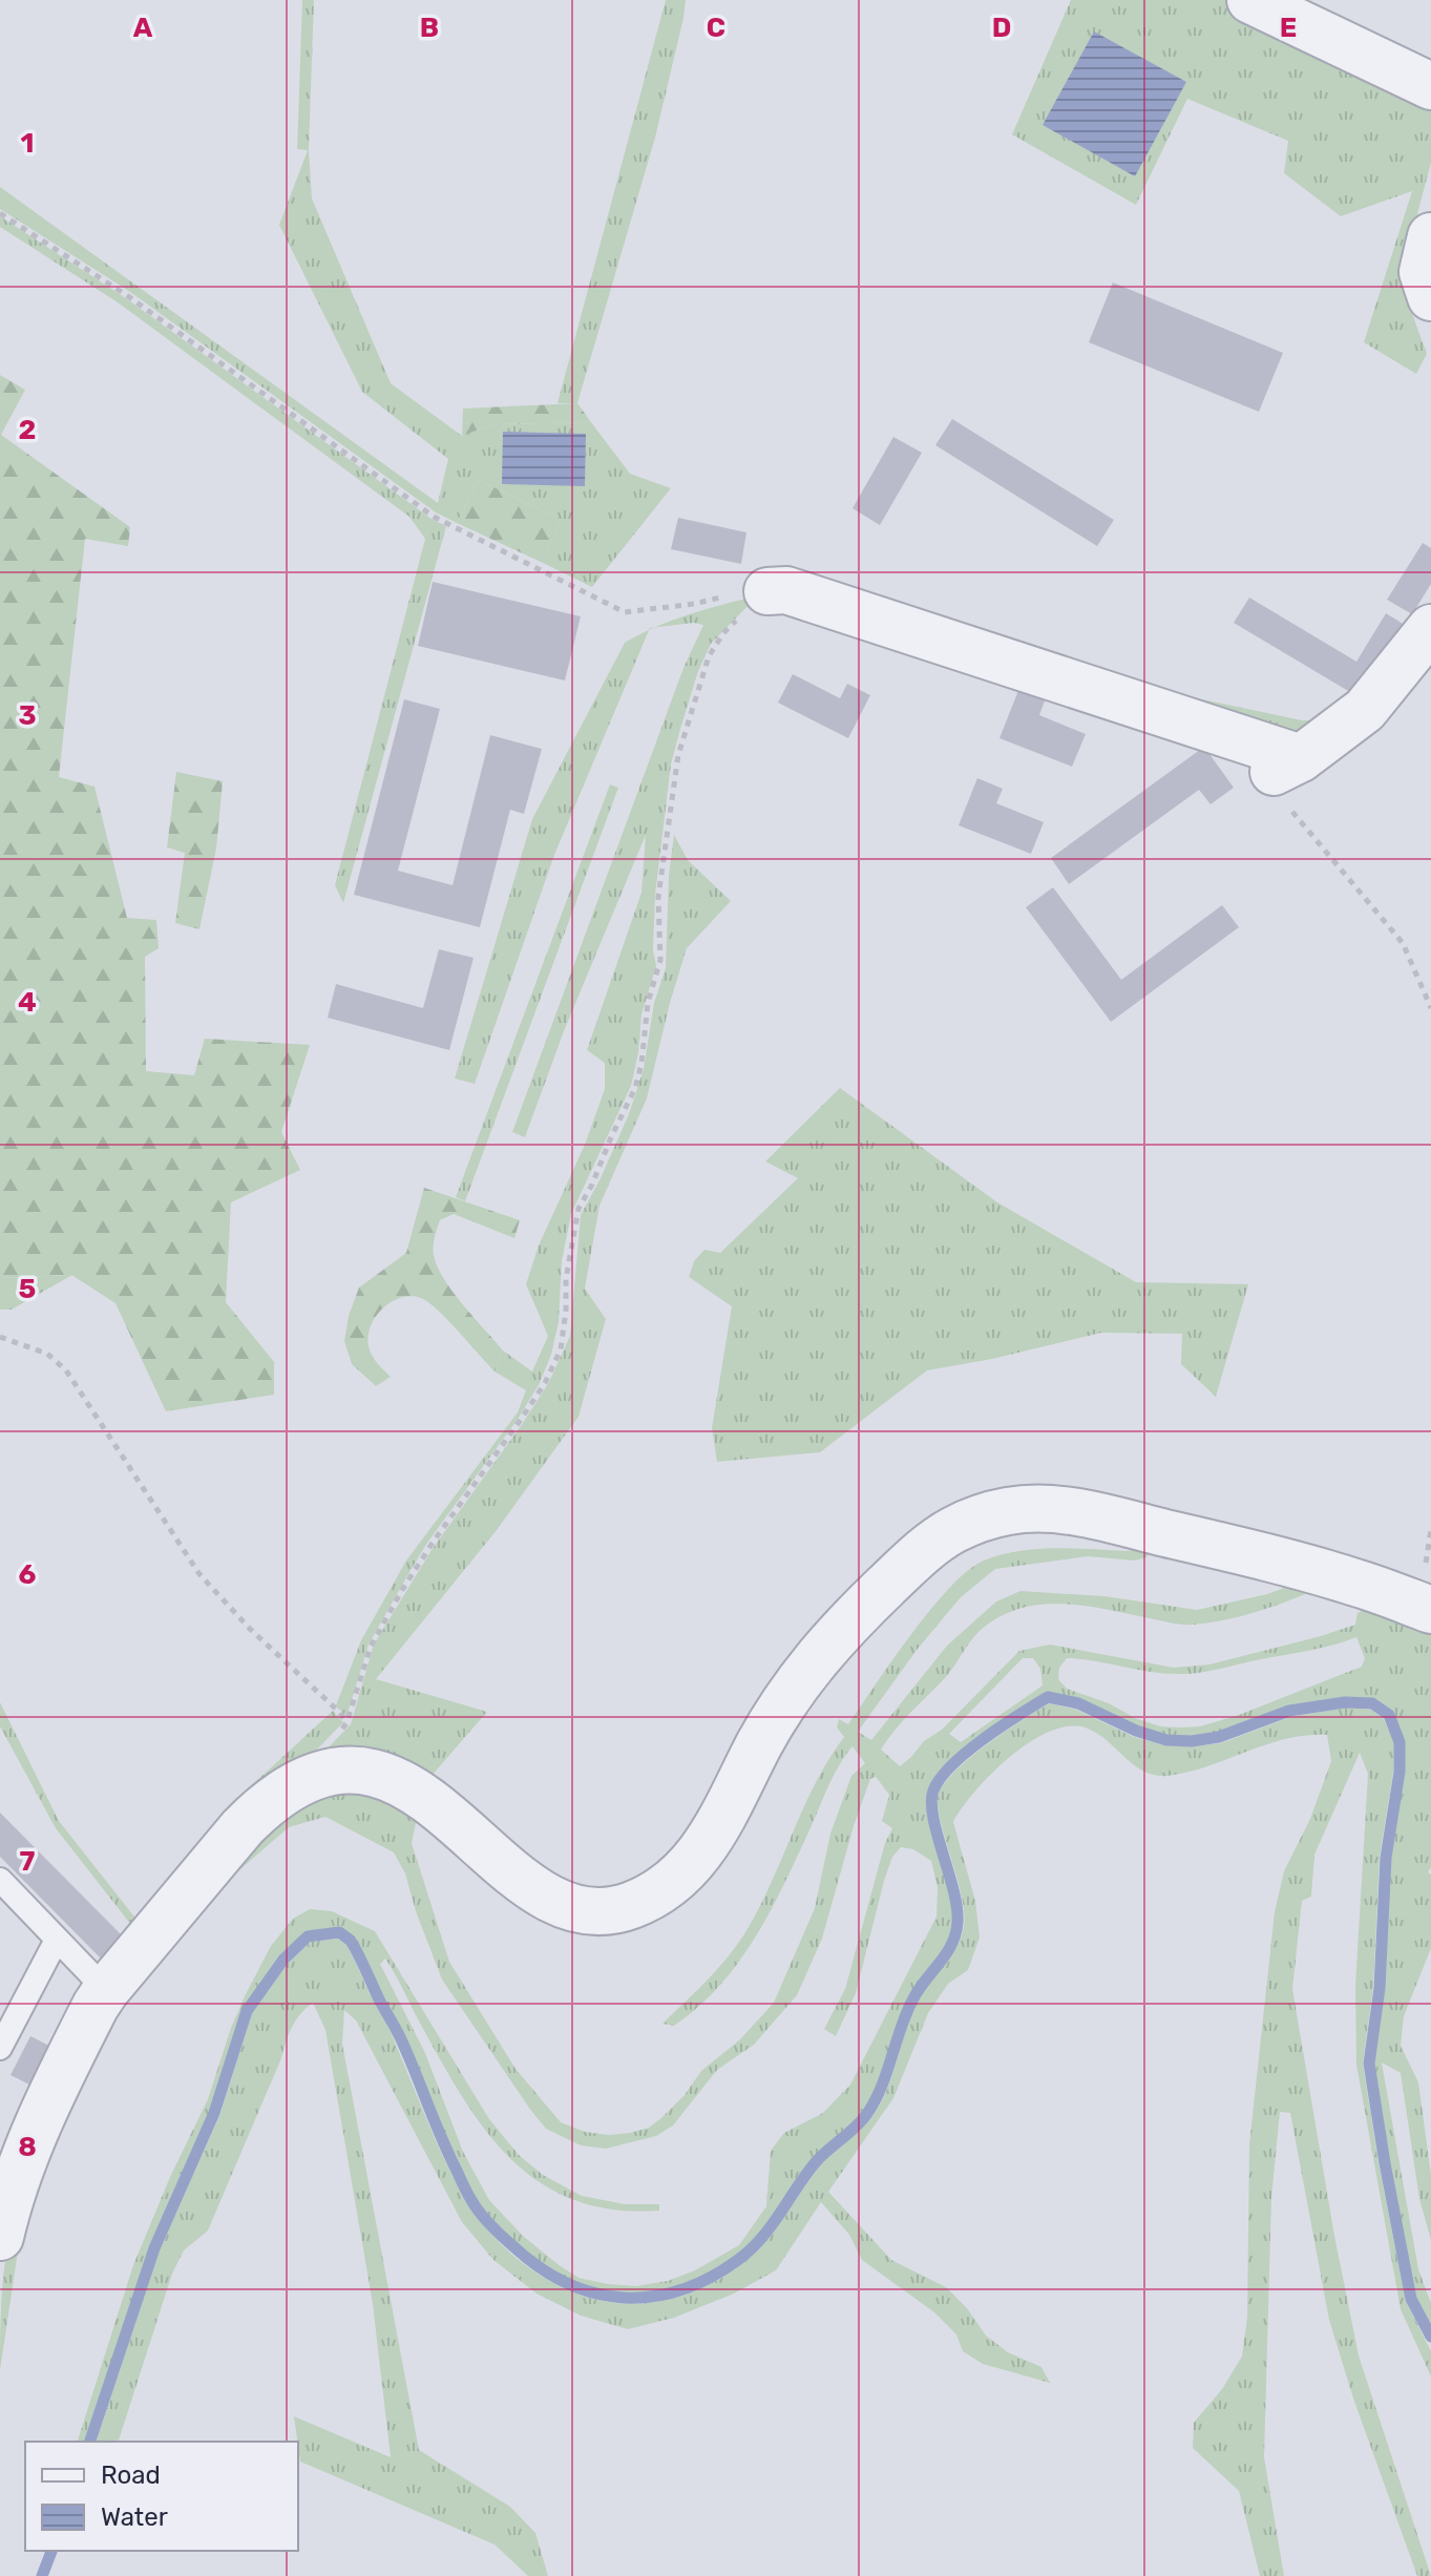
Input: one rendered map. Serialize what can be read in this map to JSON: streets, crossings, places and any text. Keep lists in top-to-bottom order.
{
  "legend": ["Road", "Water"],
  "grid": {
    "columns": [
      "A",
      "B",
      "C",
      "D",
      "E"
    ],
    "rows": [
      "1",
      "2",
      "3",
      "4",
      "5",
      "6",
      "7",
      "8"
    ]
  }
}
